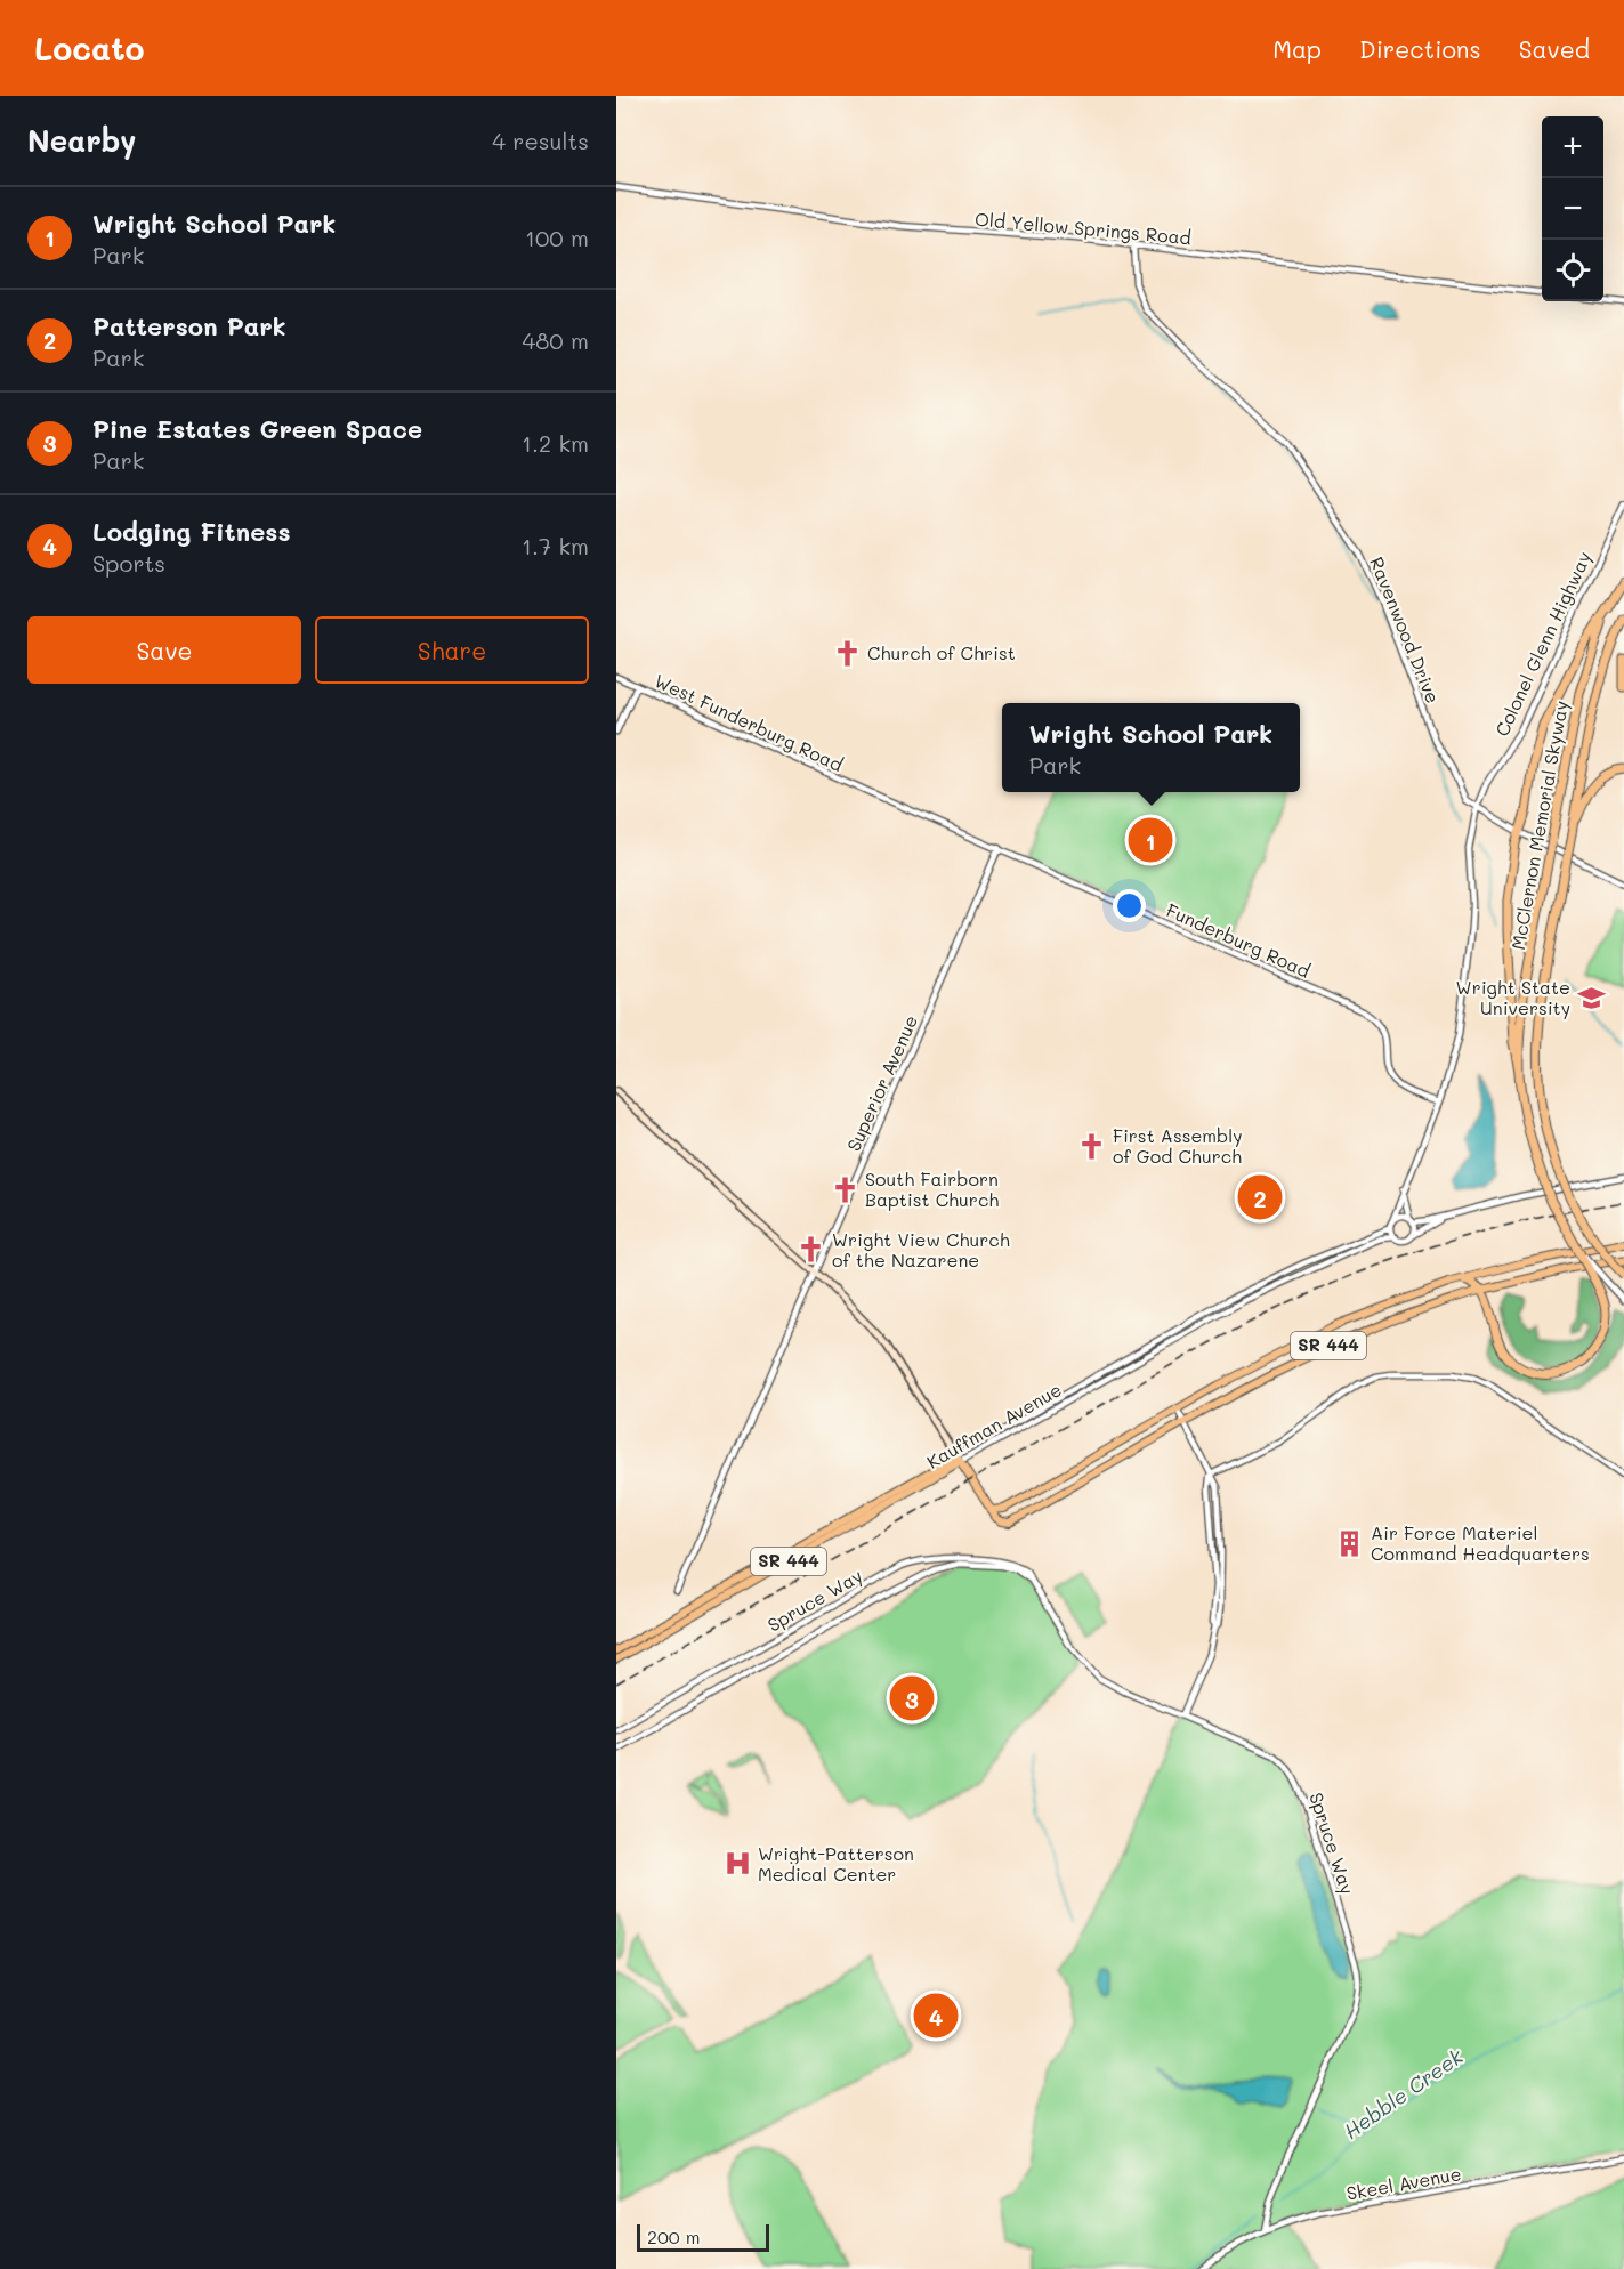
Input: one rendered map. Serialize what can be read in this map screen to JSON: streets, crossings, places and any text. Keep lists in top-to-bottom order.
{
  "streets": {
    "highway": ["McClernon Memorial Skyway"],
    "main road": ["SR 444", "Kauffman Avenue"],
    "street": [
      "Old Yellow Springs Road",
      "Ravenwood Drive",
      "Colonel Glenn Highway",
      "West Funderburg Road",
      "Funderburg Road",
      "Superior Avenue",
      "Spruce Way",
      "Skeel Avenue"
    ]
  },
  "crossings": [
    ["Old Yellow Springs Road", "Ravenwood Drive"],
    ["Ravenwood Drive", "Colonel Glenn Highway"],
    ["Colonel Glenn Highway", "Funderburg Road"],
    ["Colonel Glenn Highway", "Kauffman Avenue"],
    ["West Funderburg Road", "Funderburg Road"],
    ["Funderburg Road", "Superior Avenue"],
    ["Spruce Way", "Skeel Avenue"]
  ],
  "water": ["Hebble Creek"],
  "places": {
    "church": [
      "Church of Christ",
      "First Assembly of God Church",
      "South Fairborn Baptist Church",
      "Wright View Church of the Nazarene"
    ],
    "school or university": ["Wright State University"],
    "building": ["Air Force Materiel Command Headquarters"],
    "hospital": ["Wright-Patterson Medical Center"]
  },
  "scale_bar": "200 m",
  "page": {
    "header": "Locato",
    "nav": ["Map", "Directions", "Saved"],
    "heading": ["Nearby", "4 results"],
    "map_buttons": ["+", "−"],
    "list": [
      {
        "mark": "1",
        "name": "Wright School Park",
        "note": "Park",
        "value": "100 m"
      },
      {
        "mark": "2",
        "name": "Patterson Park",
        "note": "Park",
        "value": "480 m"
      },
      {
        "mark": "3",
        "name": "Pine Estates Green Space",
        "note": "Park",
        "value": "1.2 km"
      },
      {
        "mark": "4",
        "name": "Lodging Fitness",
        "note": "Sports",
        "value": "1.7 km"
      }
    ],
    "buttons": ["Save", "Share"],
    "popup": ["Wright School Park", "Park"],
    "pins": [
      "1",
      "2",
      "3",
      "4"
    ],
    "scale": "200 m"
  }
}
